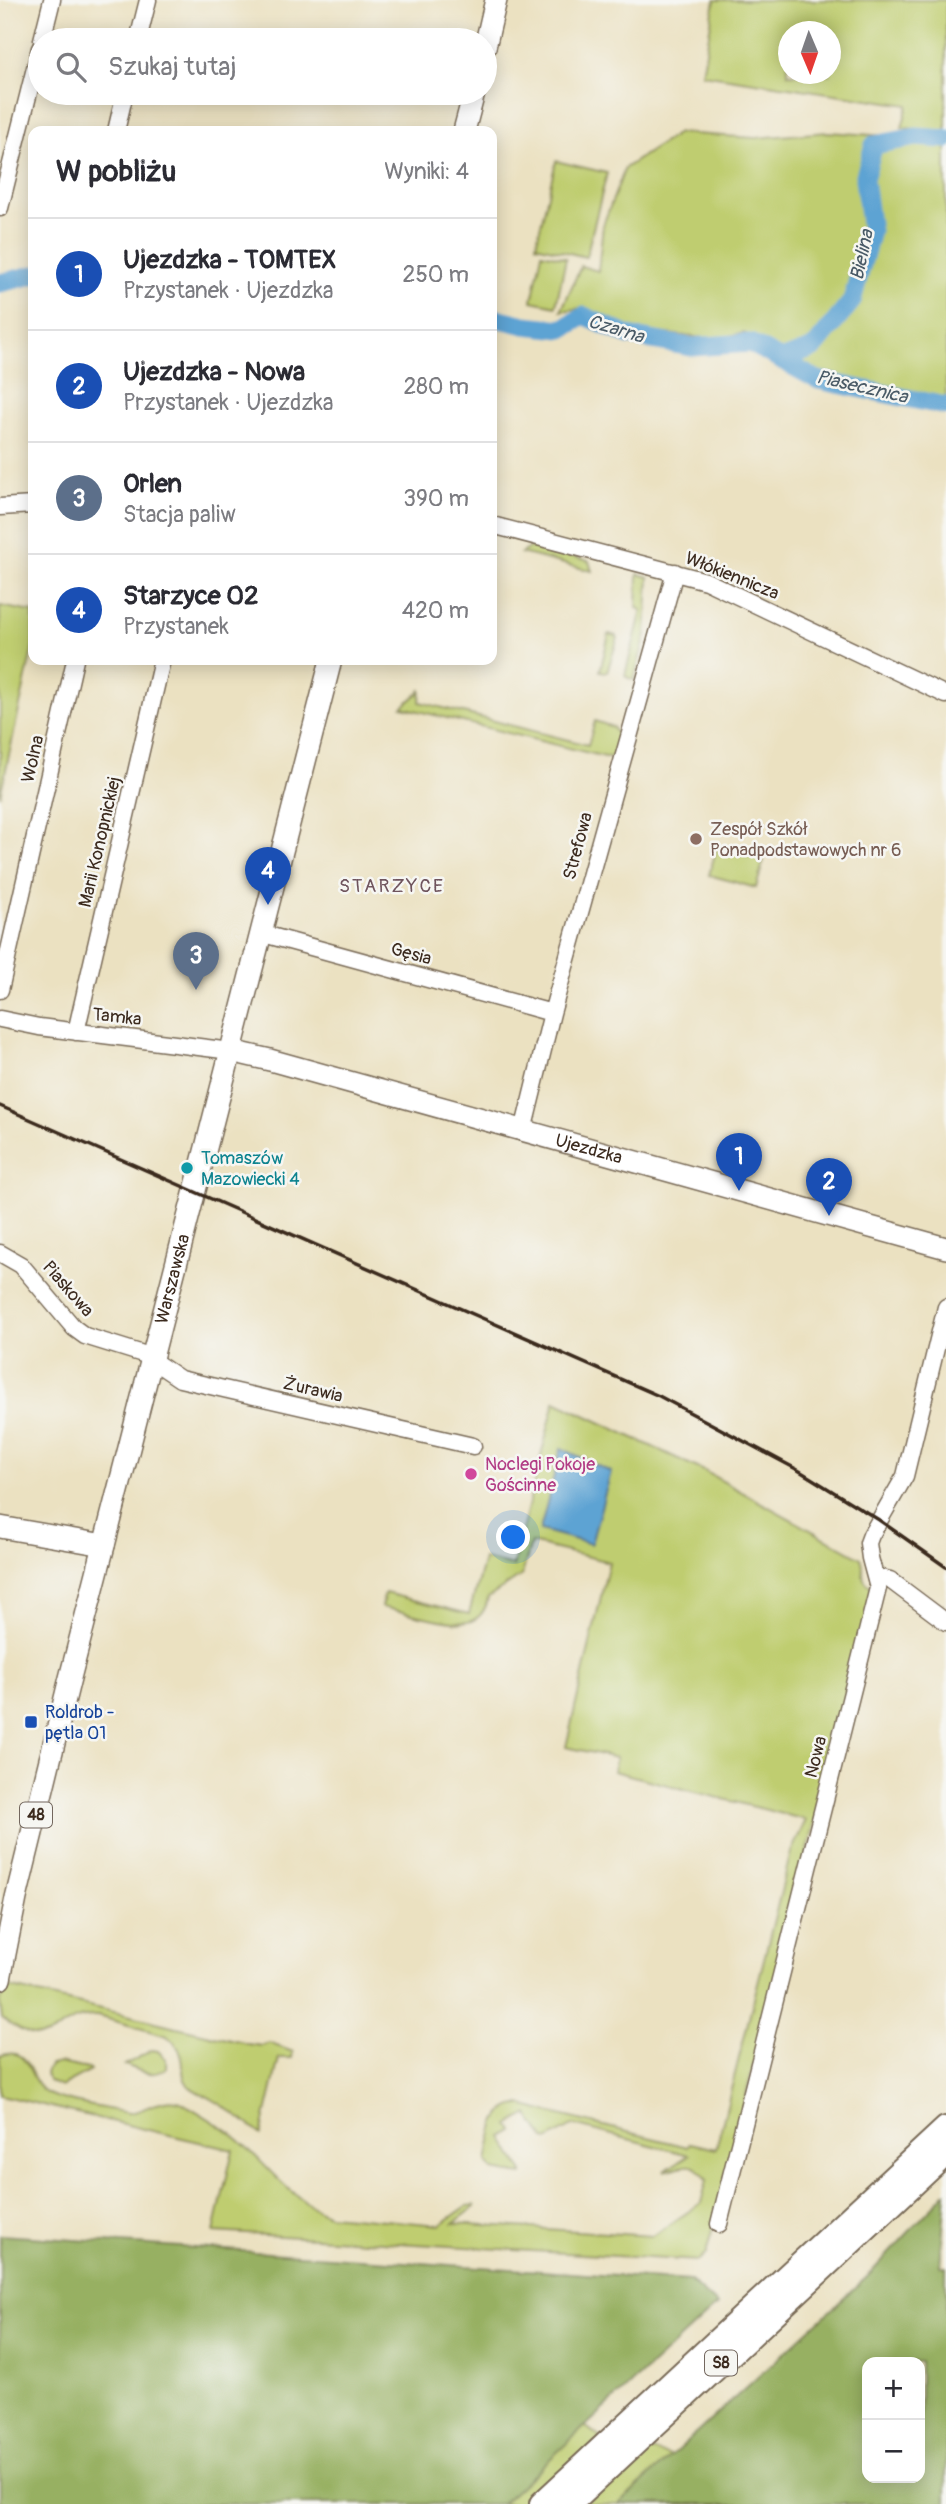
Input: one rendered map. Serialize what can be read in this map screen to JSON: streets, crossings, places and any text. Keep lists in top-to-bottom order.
{
  "streets": {
    "highway": ["S8"],
    "main road": ["Ujezdzka", "Warszawska", "48"],
    "street": [
      "Włókiennicza",
      "Wolna",
      "Marii Konopnickiej",
      "Strefowa",
      "Gęsia",
      "Tamka",
      "Piaskowa",
      "Żurawia",
      "Nowa"
    ]
  },
  "crossings": [
    ["Włókiennicza", "Strefowa"],
    ["Marii Konopnickiej", "Tamka"],
    ["Strefowa", "Gęsia"],
    ["Strefowa", "Ujezdzka"],
    ["Gęsia", "Warszawska"],
    ["Tamka", "Ujezdzka"],
    ["Tamka", "Warszawska"],
    ["Ujezdzka", "Warszawska"],
    ["Warszawska", "Piaskowa"],
    ["Warszawska", "Żurawia"],
    ["Piaskowa", "Żurawia"]
  ],
  "districts": ["STARZYCE"],
  "water": ["Bielina", "Czarna", "Piasecznica"],
  "places": {
    "other": ["Zespół Szkół Ponadpodstawowych nr 6", "Tomaszów Mazowiecki 4", "Noclegi Pokoje Gościnne"],
    "transit": ["Roldrob - pętla 01"]
  },
  "north": "bottom",
  "page": {
    "search": "Szukaj tutaj",
    "heading": ["W pobliżu", "Wyniki: 4"],
    "list": [
      {
        "mark": "1",
        "name": "Ujezdzka - TOMTEX",
        "note": "Przystanek · Ujezdzka",
        "value": "250 m"
      },
      {
        "mark": "2",
        "name": "Ujezdzka - Nowa",
        "note": "Przystanek · Ujezdzka",
        "value": "280 m"
      },
      {
        "mark": "3",
        "name": "Orlen",
        "note": "Stacja paliw",
        "value": "390 m"
      },
      {
        "mark": "4",
        "name": "Starzyce 02",
        "note": "Przystanek",
        "value": "420 m"
      }
    ],
    "pins": [
      "4",
      "3",
      "1",
      "2"
    ],
    "map_buttons": ["+", "−"]
  }
}
